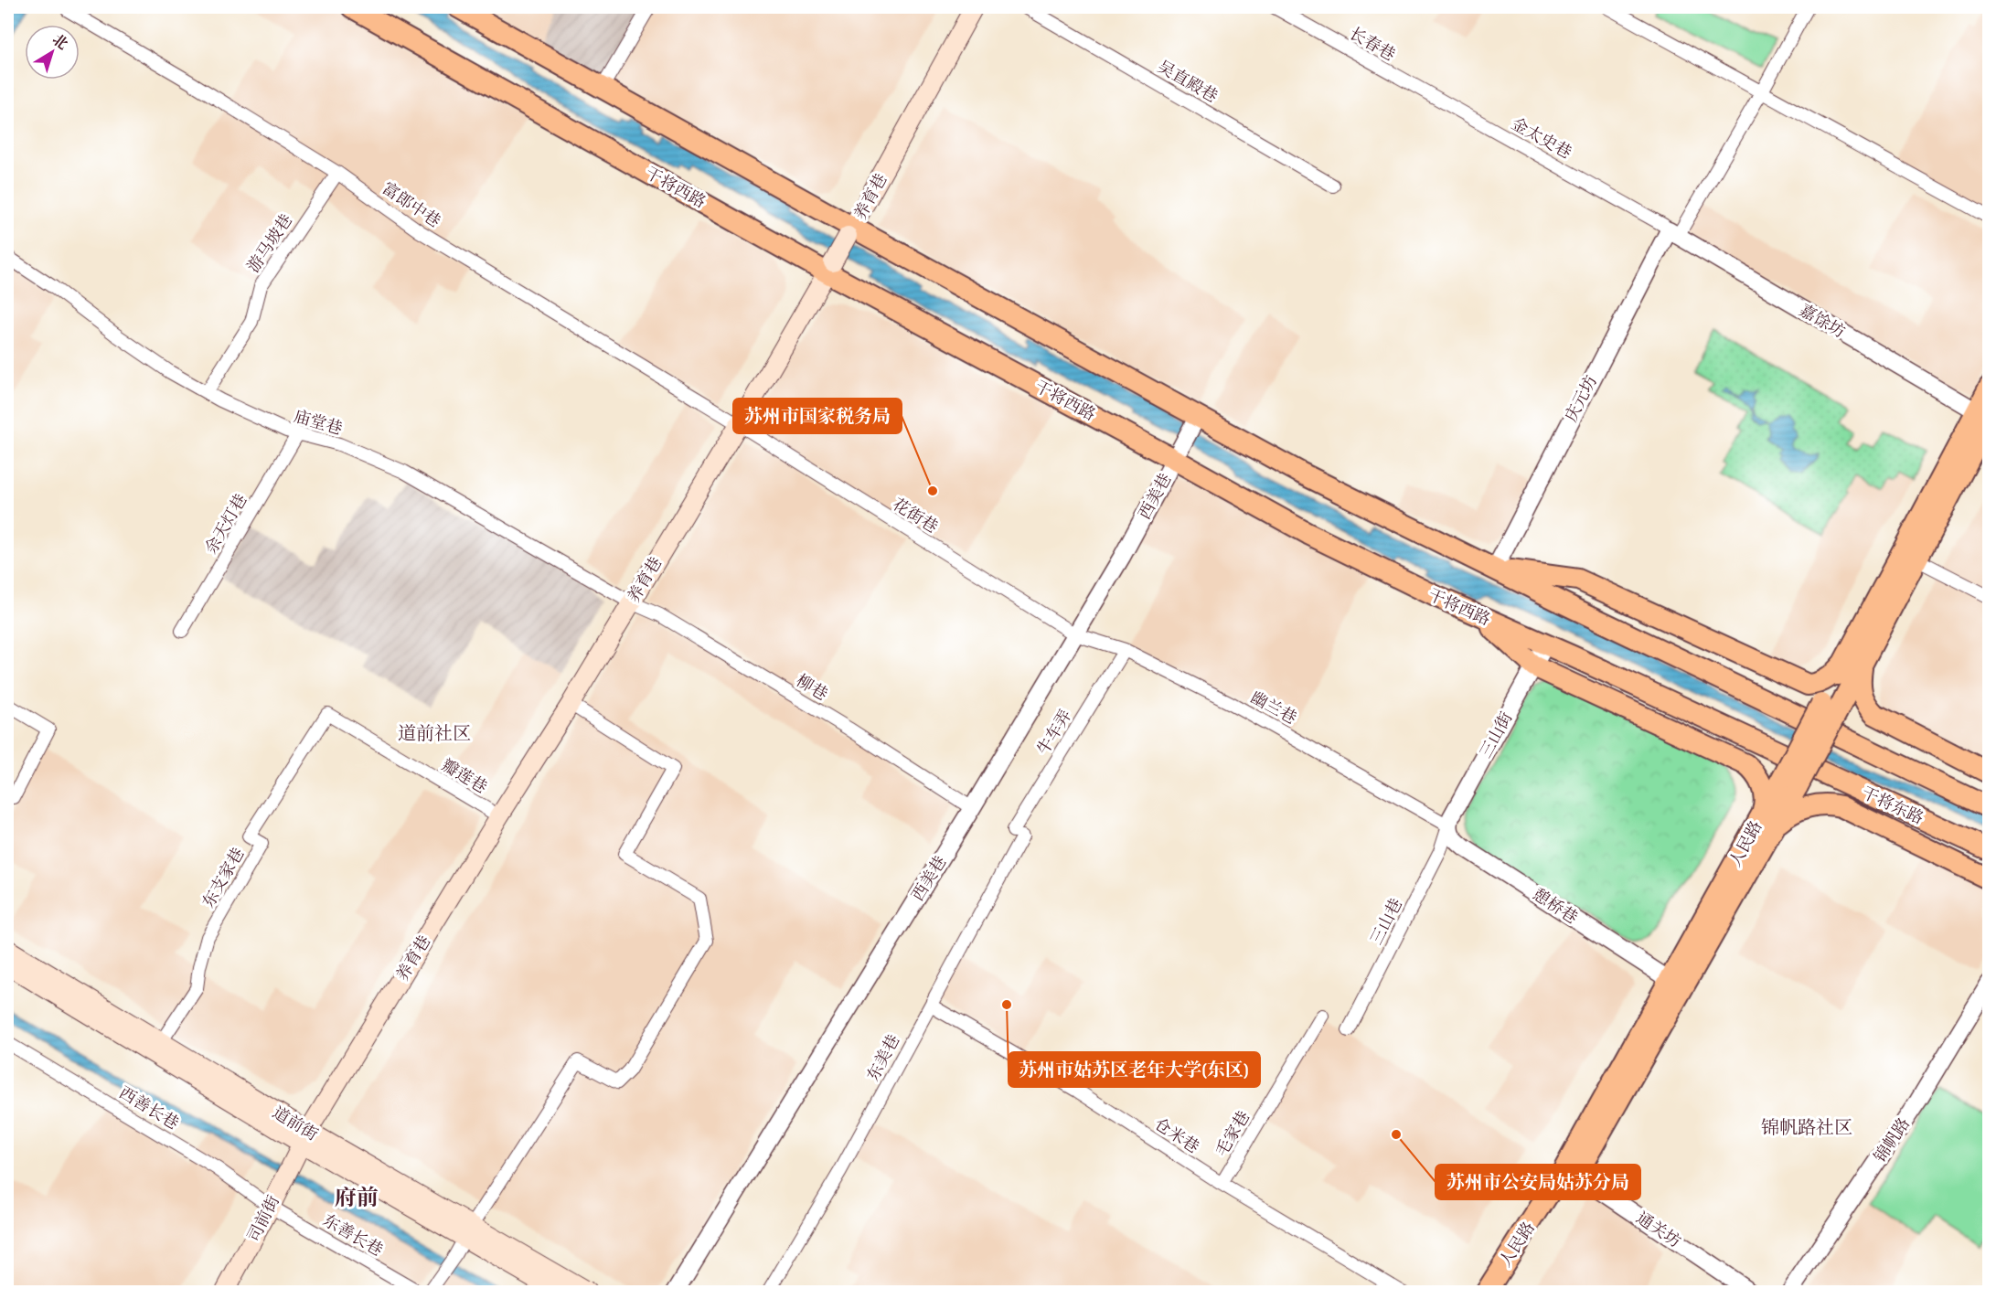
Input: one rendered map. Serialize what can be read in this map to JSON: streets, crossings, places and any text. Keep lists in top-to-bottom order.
{
  "streets": {
    "main road": [
      "干将西路",
      "养育巷",
      "干将东路",
      "人民路",
      "道前街",
      "司前街"
    ],
    "street": [
      "长春巷",
      "吴直殿巷",
      "金太史巷",
      "富郎中巷",
      "游马坡巷",
      "嘉馀坊",
      "庆元坊",
      "庙堂巷",
      "西美巷",
      "花街巷",
      "余天灯巷",
      "柳巷",
      "幽兰巷",
      "牛车弄",
      "三山街",
      "瓣莲巷",
      "东支家巷",
      "憩桥巷",
      "三山巷",
      "东美巷",
      "西善长巷",
      "毛家巷",
      "仓米巷",
      "锦帆路",
      "通关坊",
      "东善长巷"
    ]
  },
  "crossings": [
    ["长春巷", "金太史巷"],
    ["金太史巷", "嘉馀坊"],
    ["金太史巷", "庆元坊"],
    ["干将西路", "养育巷"],
    ["干将西路", "西美巷"],
    ["干将西路", "三山街"],
    ["干将西路", "干将东路"],
    ["养育巷", "富郎中巷"],
    ["养育巷", "庙堂巷"],
    ["养育巷", "花街巷"],
    ["养育巷", "柳巷"],
    ["养育巷", "瓣莲巷"],
    ["养育巷", "道前街"],
    ["养育巷", "司前街"],
    ["富郎中巷", "游马坡巷"],
    ["富郎中巷", "花街巷"],
    ["游马坡巷", "庙堂巷"],
    ["嘉馀坊", "庆元坊"],
    ["嘉馀坊", "人民路"],
    ["庙堂巷", "余天灯巷"],
    ["庙堂巷", "柳巷"],
    ["西美巷", "花街巷"],
    ["西美巷", "柳巷"],
    ["西美巷", "幽兰巷"],
    ["花街巷", "幽兰巷"],
    ["幽兰巷", "牛车弄"],
    ["幽兰巷", "三山街"],
    ["幽兰巷", "憩桥巷"],
    ["幽兰巷", "三山巷"],
    ["牛车弄", "东美巷"],
    ["三山街", "憩桥巷"],
    ["三山街", "三山巷"],
    ["瓣莲巷", "东支家巷"],
    ["人民路", "憩桥巷"],
    ["人民路", "通关坊"],
    ["东支家巷", "道前街"],
    ["憩桥巷", "三山巷"],
    ["东美巷", "仓米巷"],
    ["西善长巷", "司前街"],
    ["西善长巷", "东善长巷"],
    ["道前街", "司前街"],
    ["毛家巷", "仓米巷"],
    ["司前街", "东善长巷"]
  ],
  "districts": ["道前社区", "锦帆路社区", "府前"],
  "places": ["苏州市国家税务局", "苏州市姑苏区老年大学(东区)", "苏州市公安局姑苏分局"],
  "north": "top right"
}
